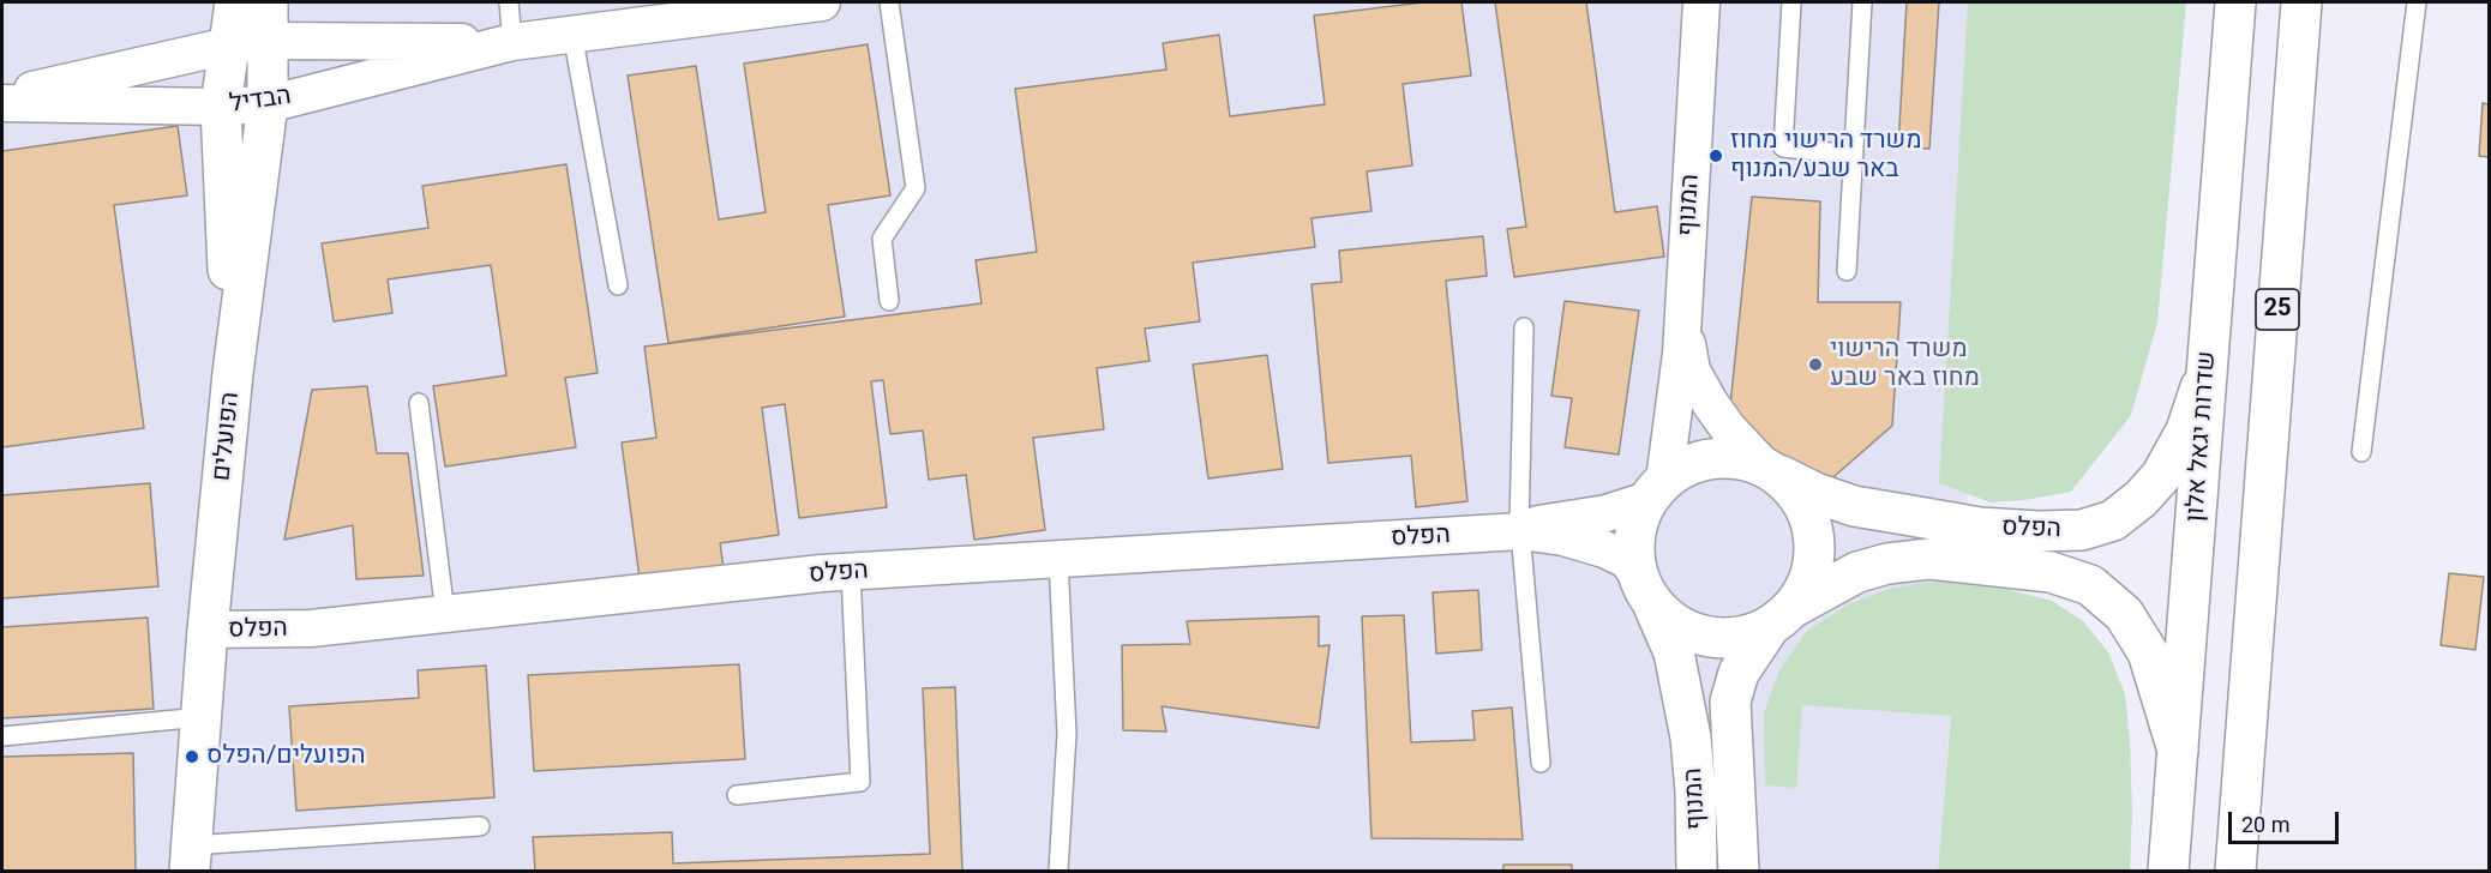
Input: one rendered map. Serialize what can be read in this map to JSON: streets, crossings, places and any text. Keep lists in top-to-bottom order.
{
  "streets": {
    "main road": [
      "המנוף",
      "25",
      "הפועלים",
      "שדרות יגאל אלון",
      "הפלס"
    ],
    "street": ["הבדיל"]
  },
  "crossings": [
    ["הבדיל", "הפועלים"],
    ["המנוף", "הפלס"],
    ["הפועלים", "הפלס"],
    ["שדרות יגאל אלון", "הפלס"]
  ],
  "places": ["משרד הרישוי מחוז באר שבע/המנוף", "משרד הרישוי מחוז באר שבע", "הפועלים/הפלס"],
  "scale_bar": "20 m"
}
